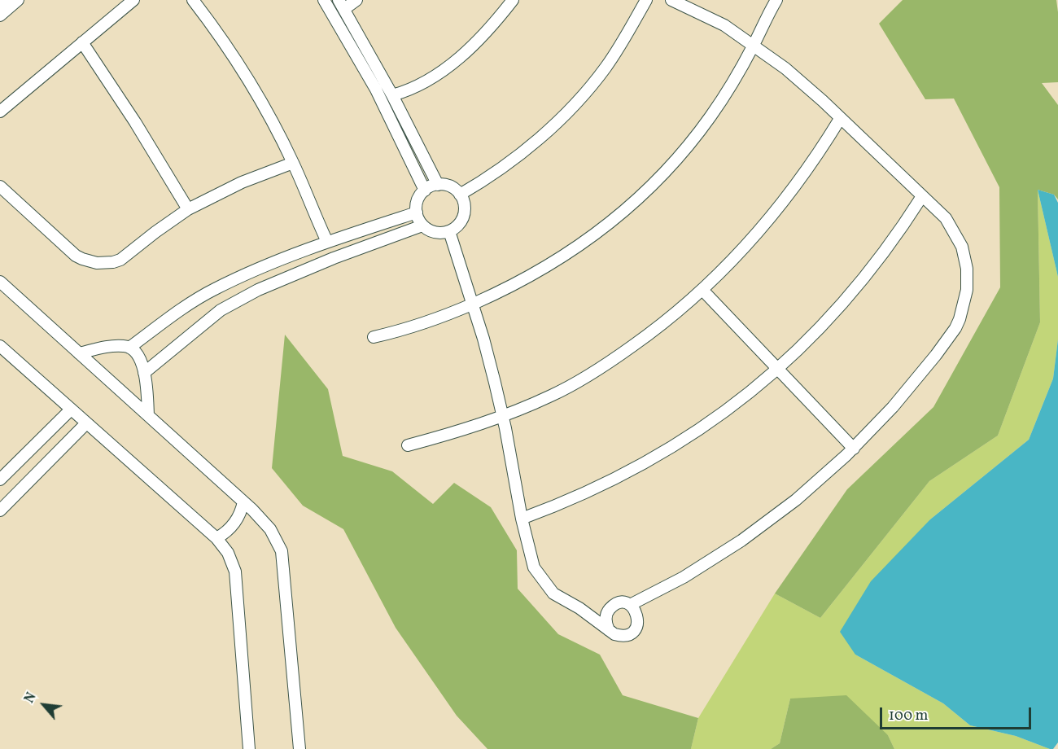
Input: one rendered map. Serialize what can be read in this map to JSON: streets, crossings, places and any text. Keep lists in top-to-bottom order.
{
  "scale_bar": "100 m",
  "north": "top left"
}
